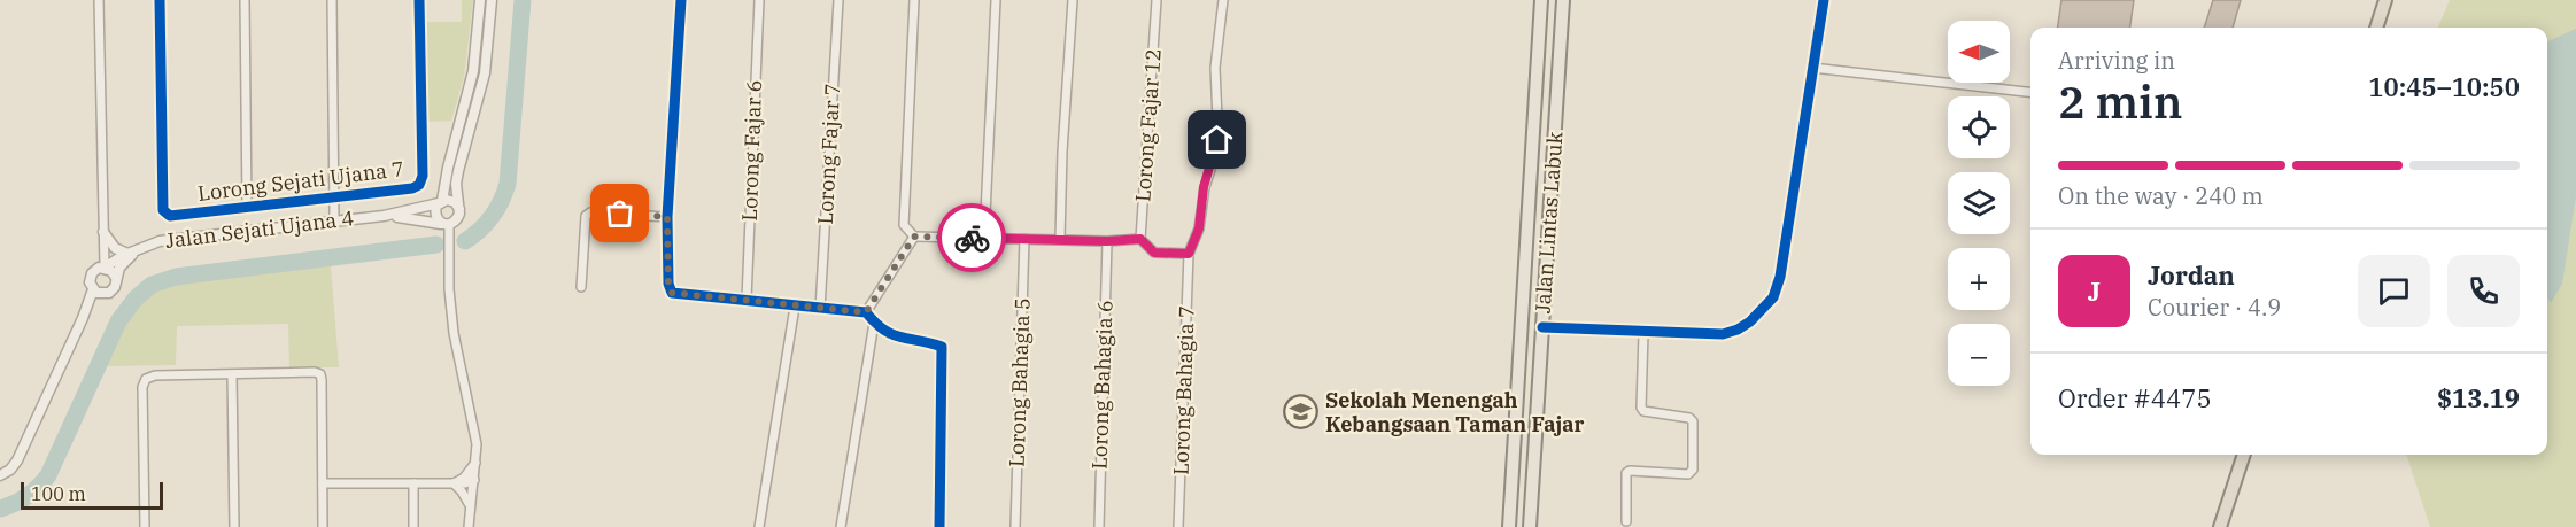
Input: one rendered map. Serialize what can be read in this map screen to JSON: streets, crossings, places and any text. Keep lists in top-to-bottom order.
{
  "streets": {
    "main road": ["Jalan Lintas Labuk"],
    "street": [
      "Lorong Fajar 12",
      "Lorong Fajar 6",
      "Lorong Fajar 7",
      "Lorong Sejati Ujana 7",
      "Jalan Sejati Ujana 4",
      "Lorong Bahagia 5",
      "Lorong Bahagia 6",
      "Lorong Bahagia 7"
    ]
  },
  "places": {
    "school or university": ["Sekolah Menengah Kebangsaan Taman Fajar"]
  },
  "scale_bar": "100 m",
  "north": "left",
  "page": {
    "map_buttons": ["+", "−"],
    "heading": ["2 min", "Arriving in", "10:45–10:50"],
    "panel": [
      "Jordan",
      "Courier · 4.9",
      "Order #4475",
      "$13.19"
    ],
    "bar": "On the way · 240 m",
    "round": "J",
    "scale": "100 m"
  }
}
